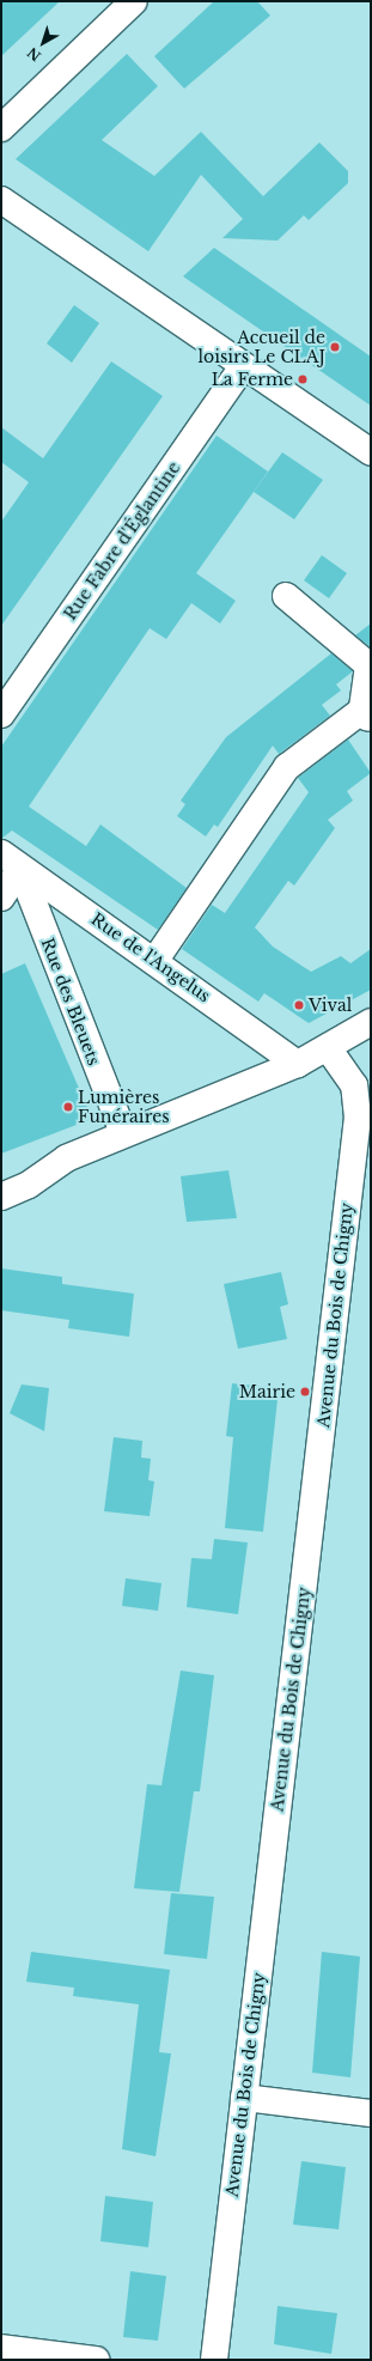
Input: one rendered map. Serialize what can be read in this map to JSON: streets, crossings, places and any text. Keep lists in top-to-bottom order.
{
  "streets": {
    "street": [
      "Rue Fabre d'Églantine",
      "Rue de l'Angelus",
      "Rue des Bleuets",
      "Avenue du Bois de Chigny"
    ]
  },
  "crossings": [
    ["Rue de l'Angelus", "Rue des Bleuets"]
  ],
  "places": [
    "Accueil de loisirs Le CLAJ",
    "La Ferme",
    "Vival",
    "Lumières Funéraires",
    "Mairie"
  ],
  "north": "bottom left"
}
